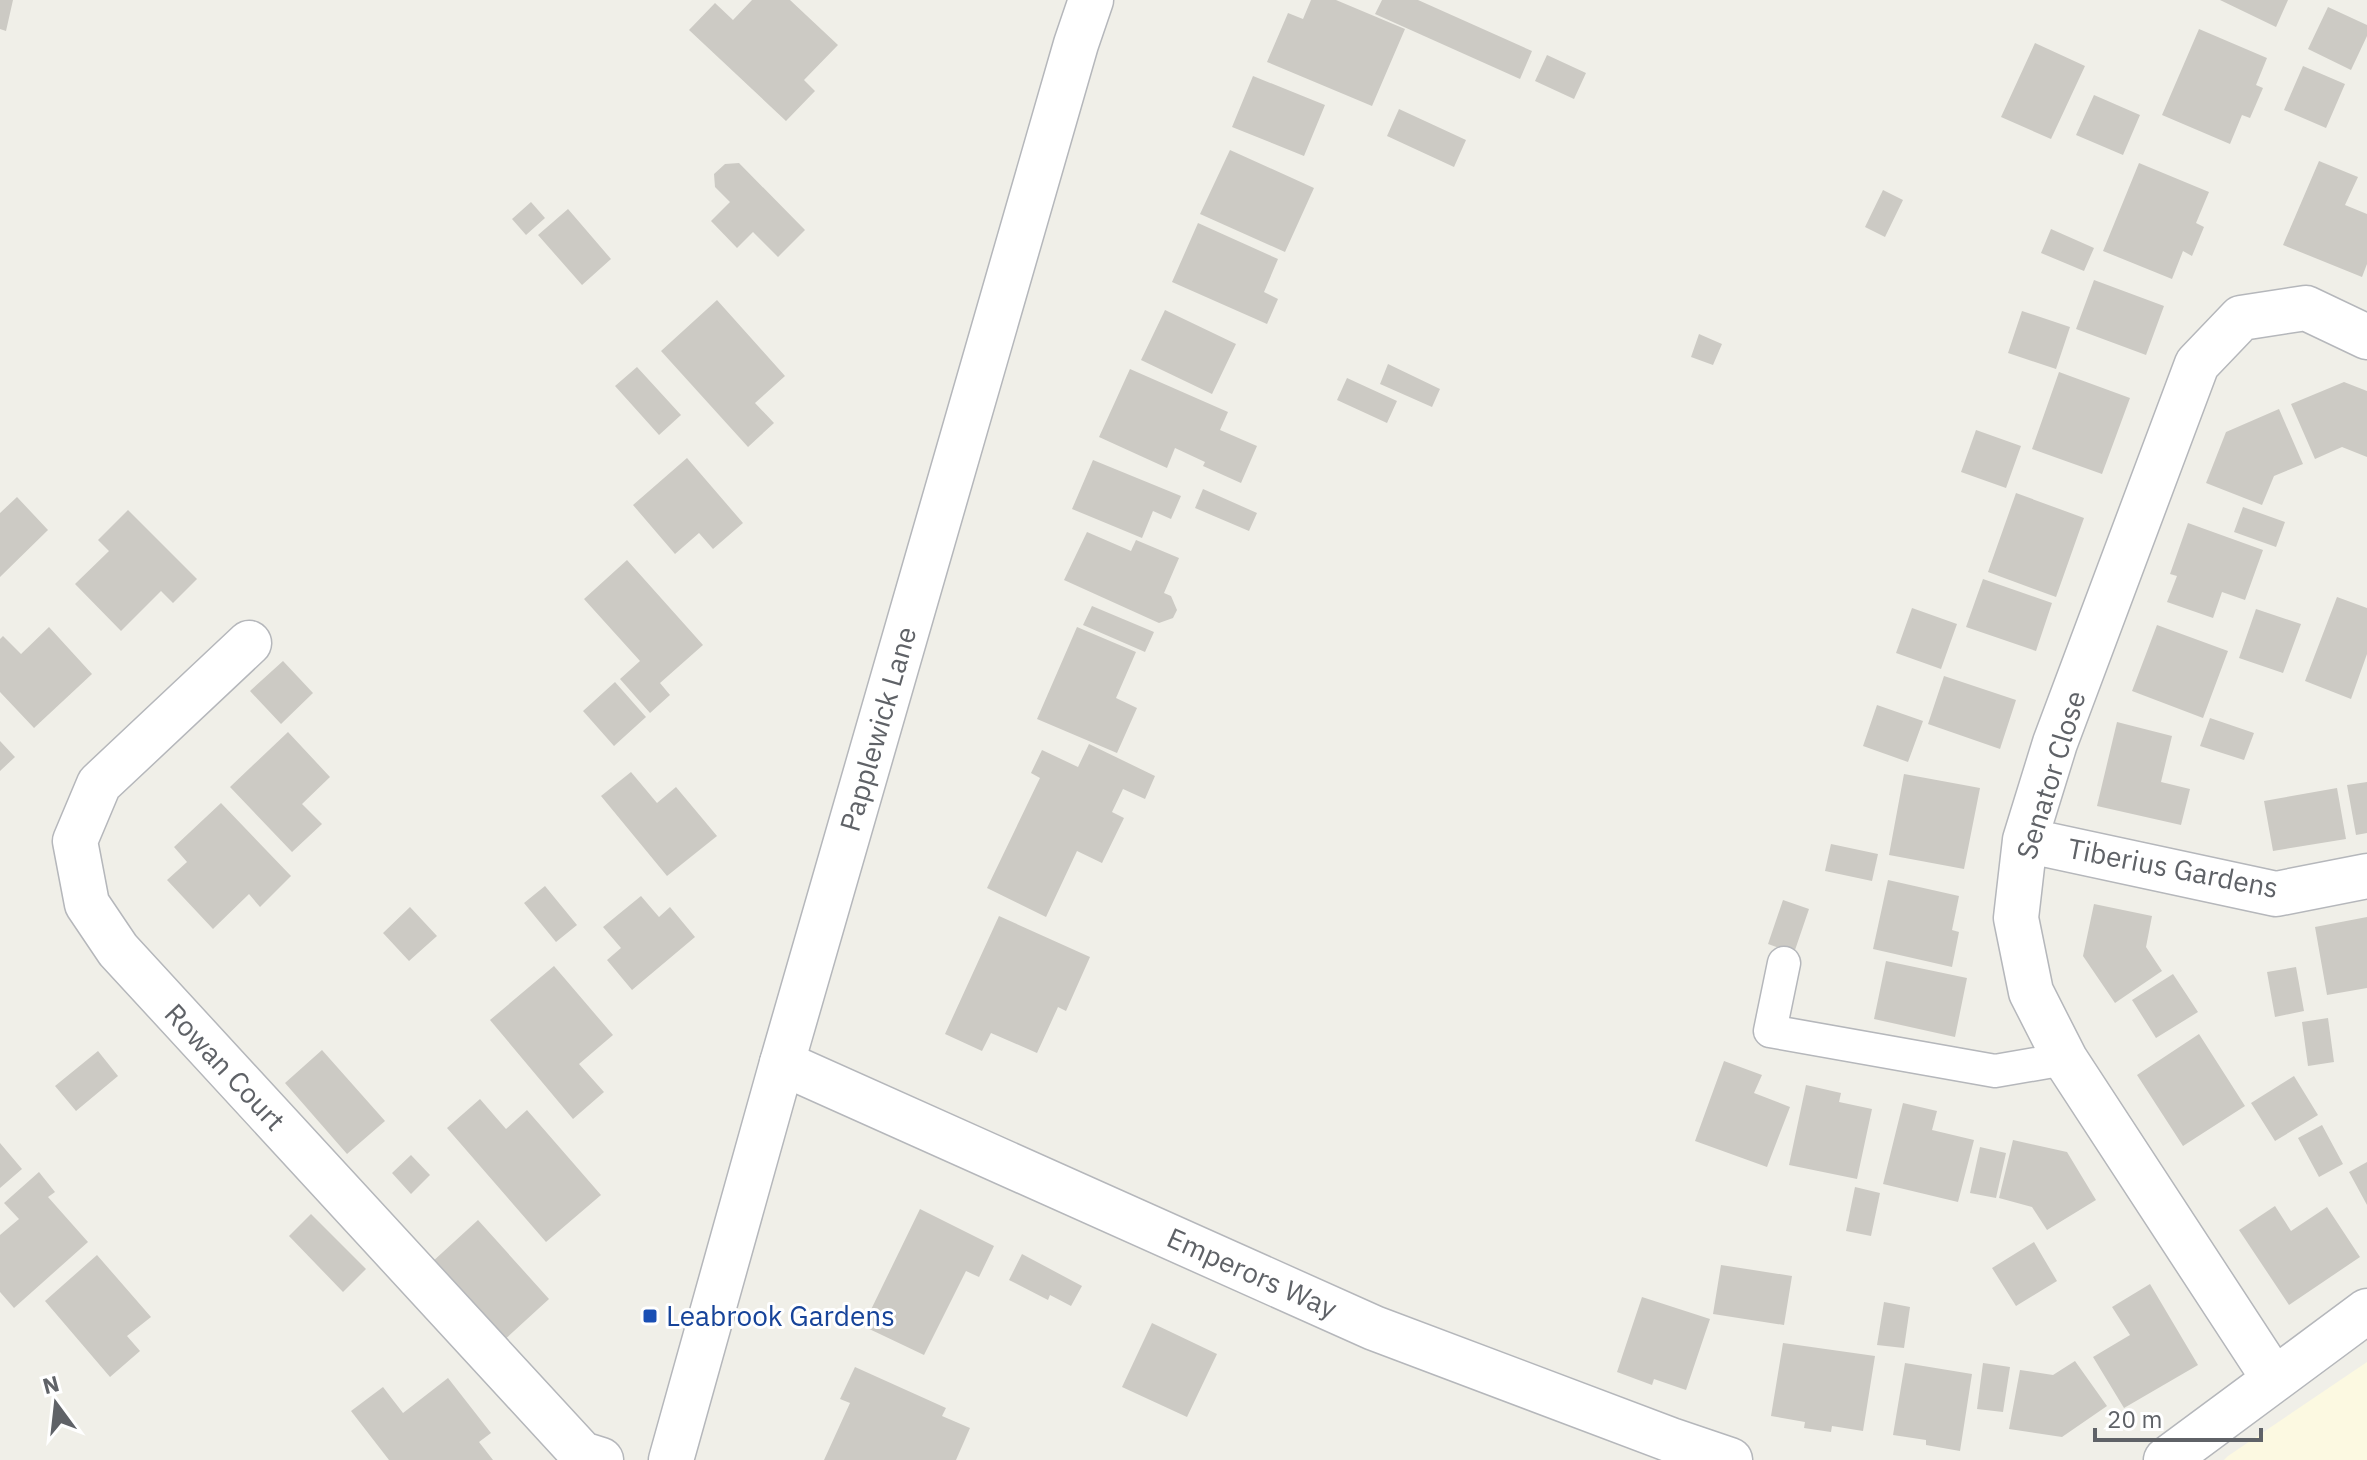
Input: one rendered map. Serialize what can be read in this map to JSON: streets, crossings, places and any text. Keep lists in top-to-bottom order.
{
  "streets": {
    "street": [
      "Papplewick Lane",
      "Senator Close",
      "Tiberius Gardens",
      "Rowan Court",
      "Emperors Way"
    ]
  },
  "crossings": [
    ["Papplewick Lane", "Emperors Way"],
    ["Senator Close", "Tiberius Gardens"]
  ],
  "places": {
    "transit": ["Leabrook Gardens"]
  },
  "scale_bar": "20 m",
  "north": "top"
}
